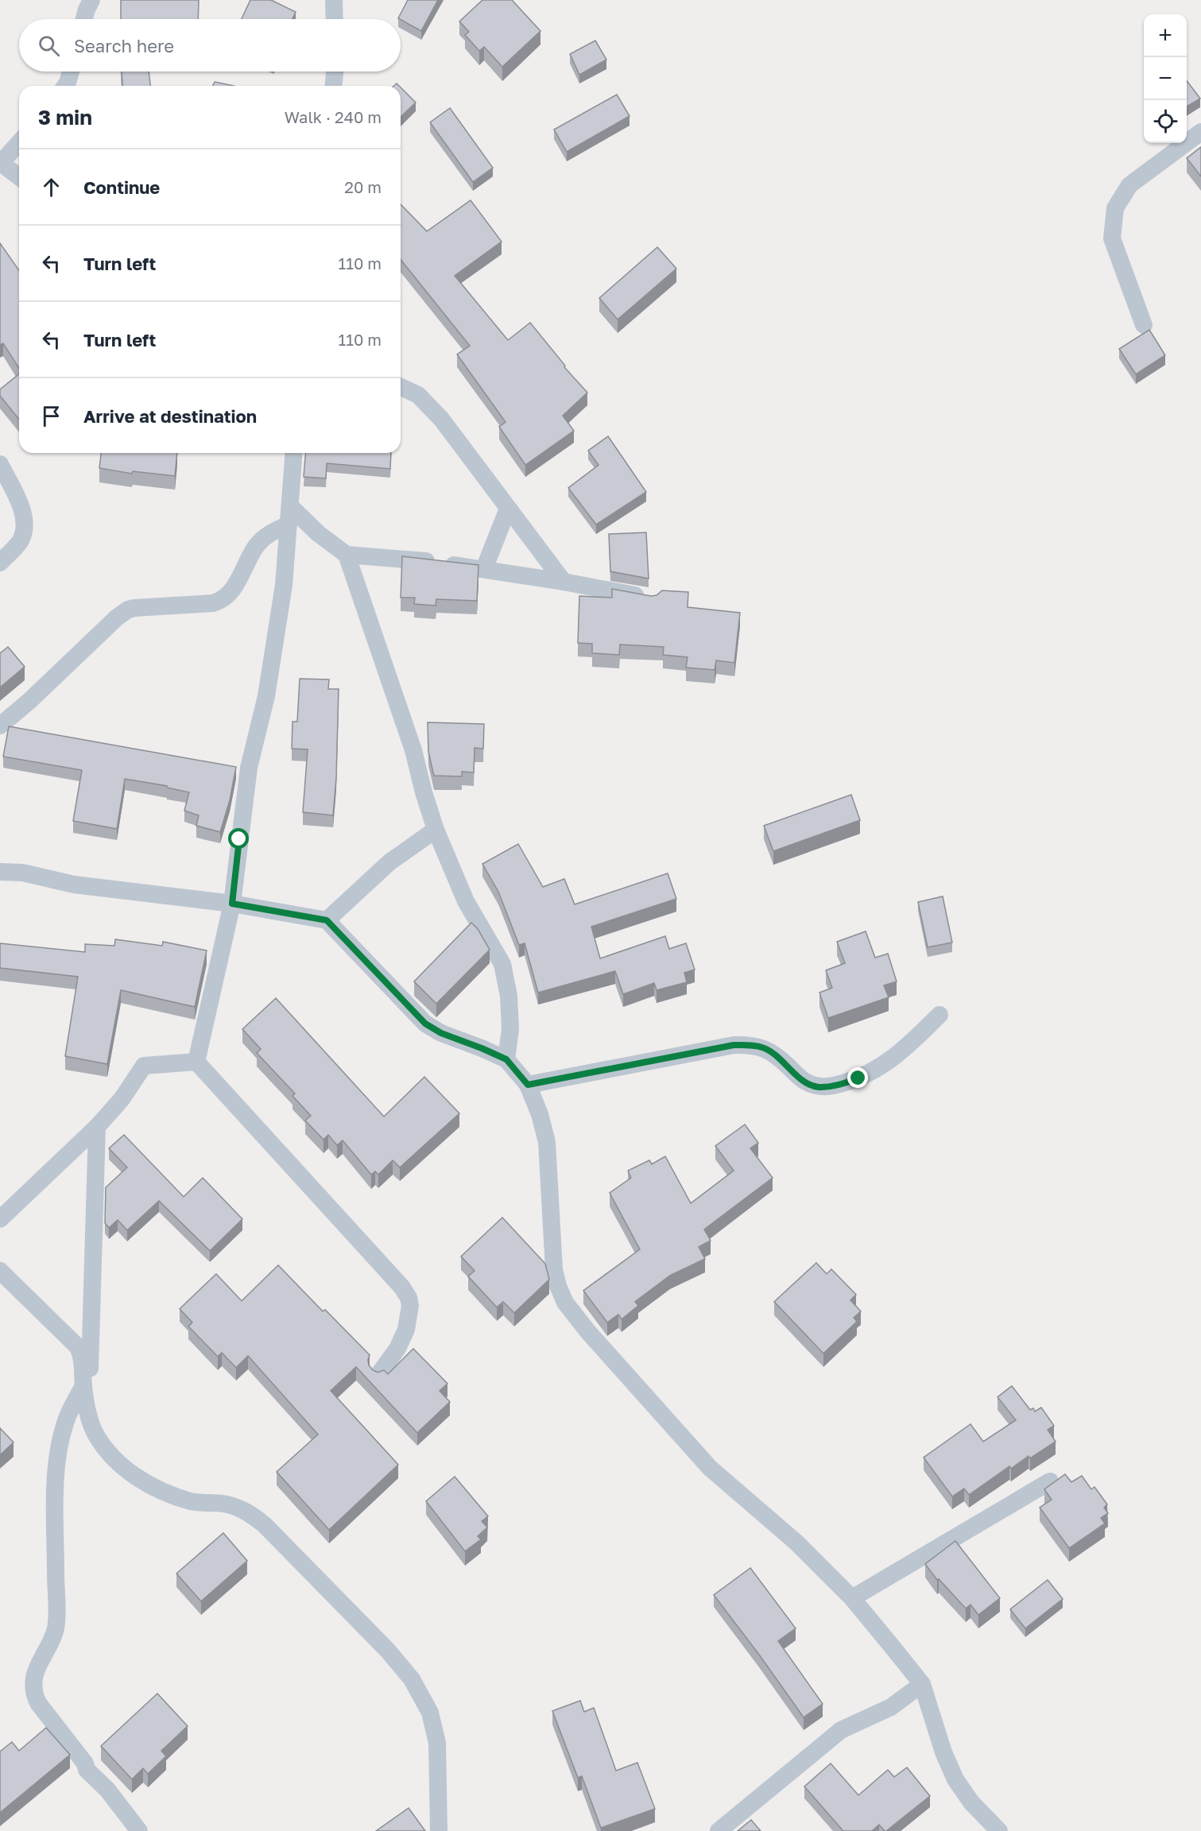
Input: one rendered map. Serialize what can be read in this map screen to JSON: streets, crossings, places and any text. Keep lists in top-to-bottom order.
{
  "page": {
    "map_buttons": ["+", "−"],
    "search": "Search here",
    "heading": ["3 min", "Walk · 240 m"],
    "list": [
      ["Continue", "20 m"],
      ["Turn left", "110 m"],
      ["Turn left", "110 m"],
      "Arrive at destination"
    ]
  }
}
